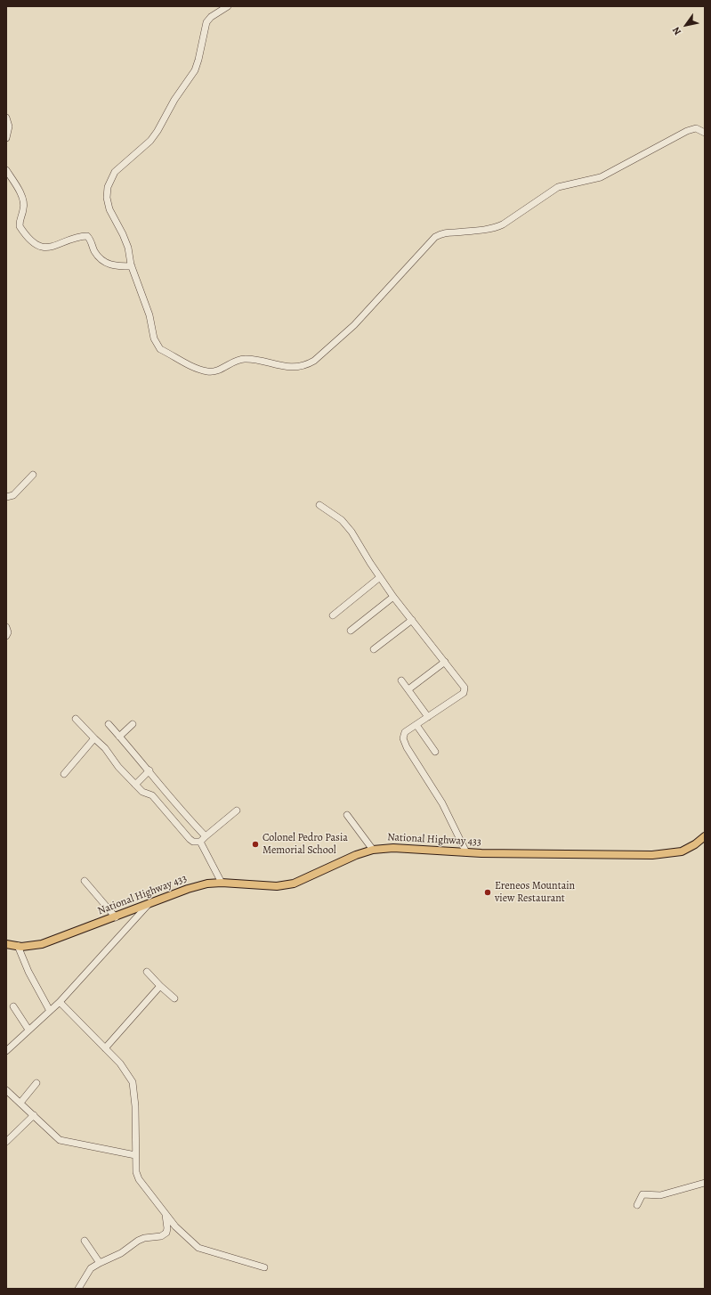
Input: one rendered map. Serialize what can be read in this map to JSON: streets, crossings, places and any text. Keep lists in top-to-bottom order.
{
  "streets": {
    "main road": ["National Highway 433"]
  },
  "places": ["Colonel Pedro Pasia Memorial School", "Ereneos Mountain view Restaurant"],
  "north": "bottom left"
}
